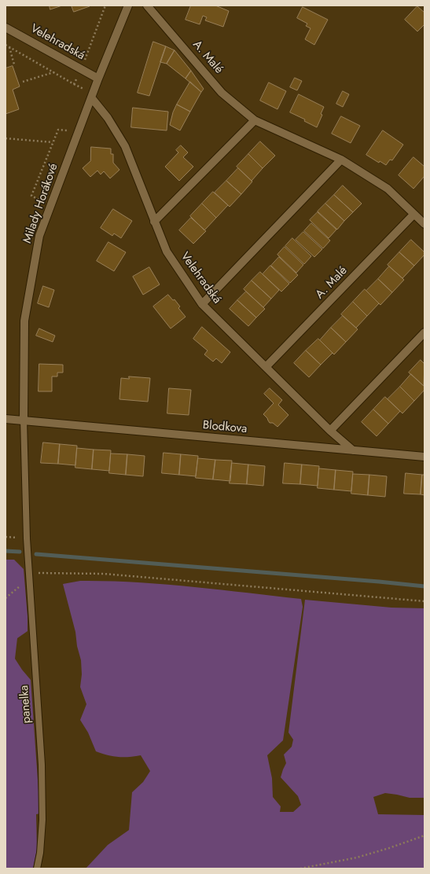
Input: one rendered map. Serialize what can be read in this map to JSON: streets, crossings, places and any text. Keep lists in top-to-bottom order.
{
  "streets": {
    "street": [
      "Velehradská",
      "A. Malé",
      "Milady Horákové",
      "Blodkova"
    ],
    "lane": ["panelka"]
  },
  "crossings": [
    ["Velehradská", "A. Malé"],
    ["Velehradská", "Milady Horákové"],
    ["Velehradská", "Blodkova"],
    ["Milady Horákové", "Blodkova"],
    ["Milady Horákové", "panelka"],
    ["Blodkova", "panelka"]
  ]
}
